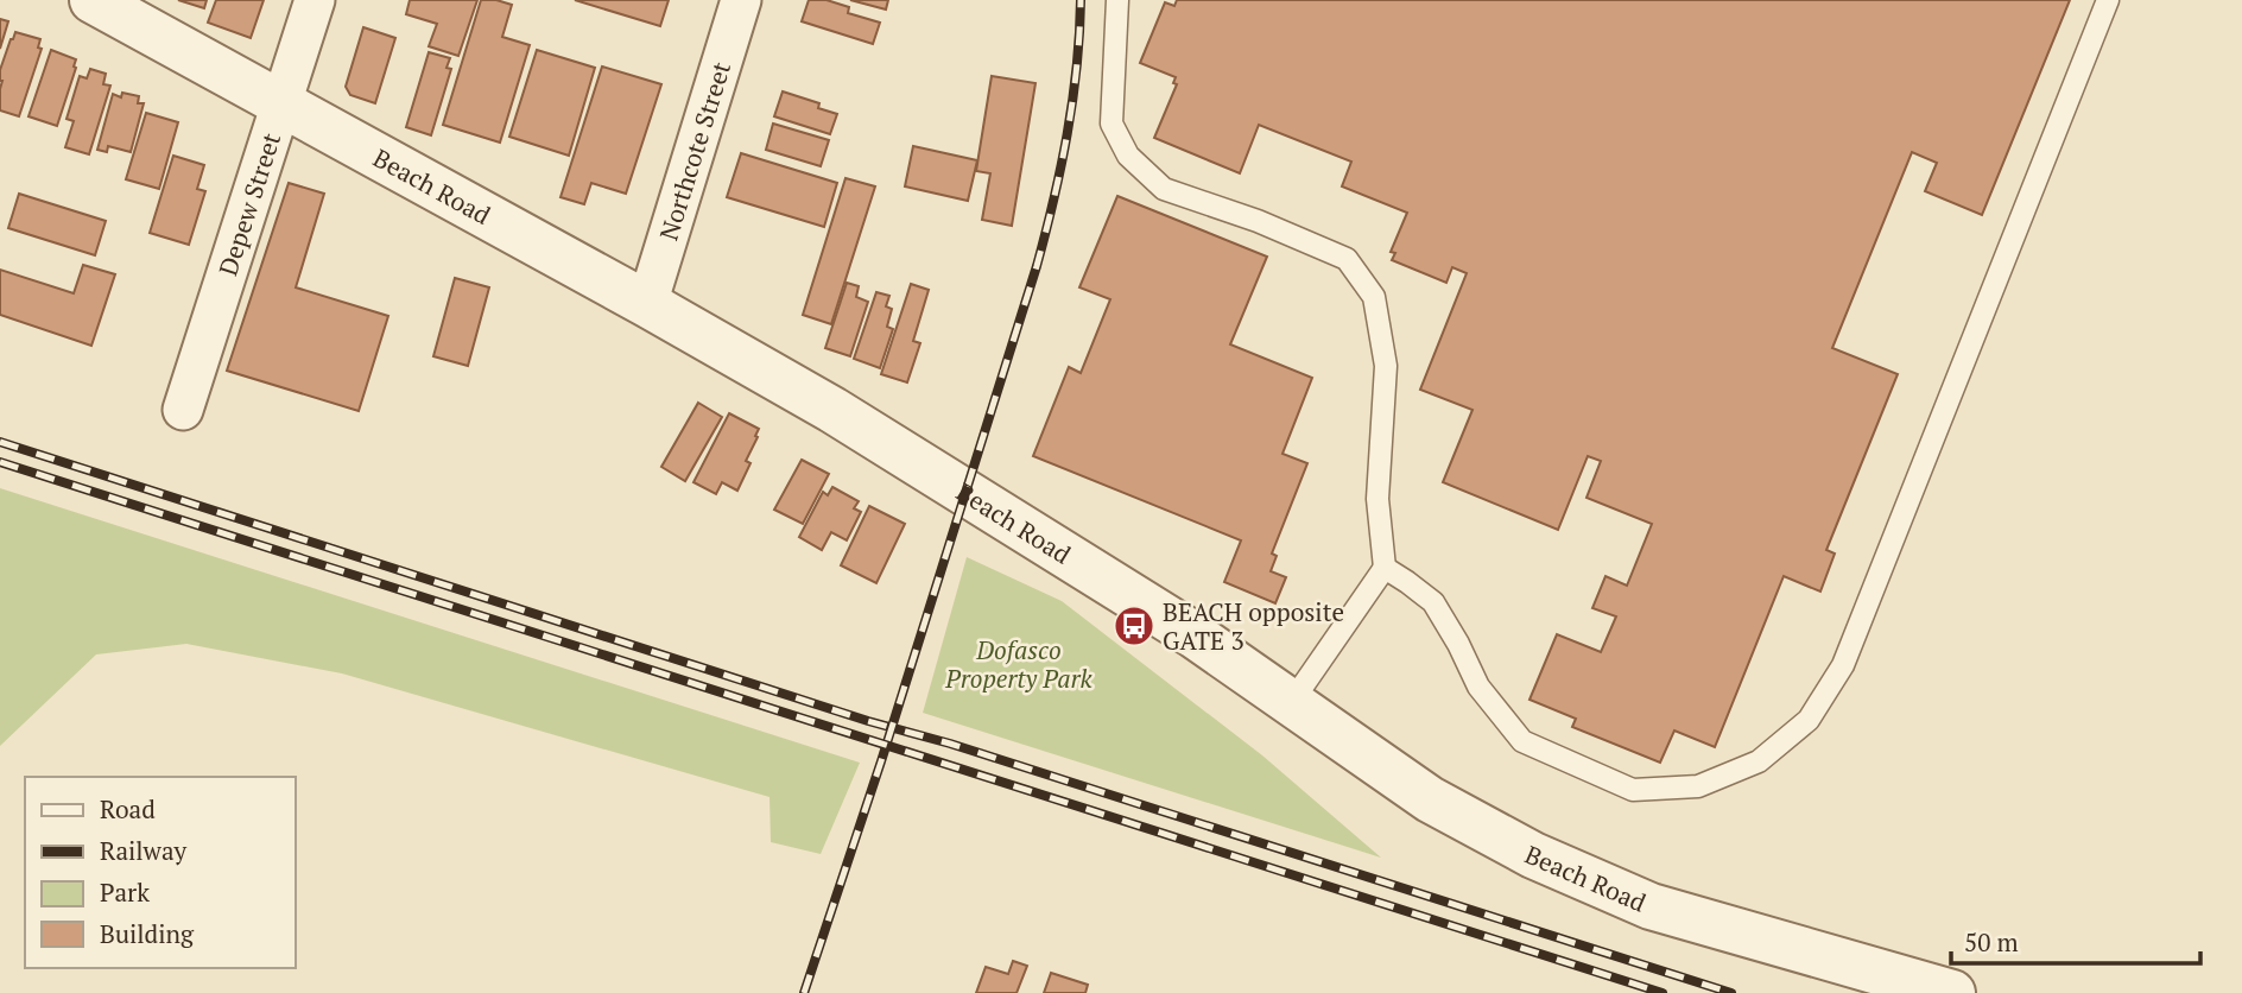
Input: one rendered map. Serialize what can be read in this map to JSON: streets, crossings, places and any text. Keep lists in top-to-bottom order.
{
  "streets": {
    "street": ["Northcote Street", "Beach Road", "Depew Street"]
  },
  "crossings": [
    ["Northcote Street", "Beach Road"],
    ["Beach Road", "Depew Street"]
  ],
  "parks": ["Dofasco Property Park"],
  "places": {
    "bus stop": ["BEACH opposite GATE 3"]
  },
  "legend": [
    "Road",
    "Railway",
    "Park",
    "Building"
  ],
  "scale_bar": "50 m"
}
